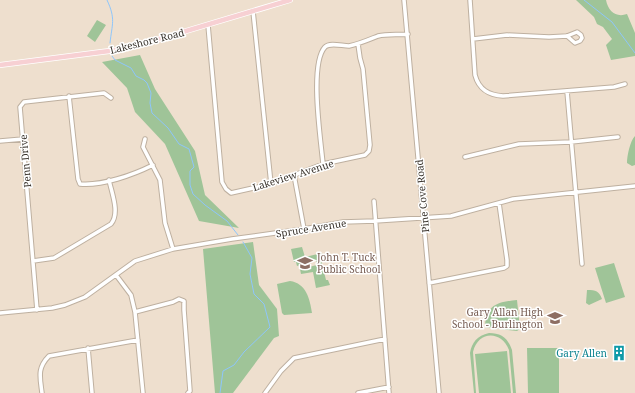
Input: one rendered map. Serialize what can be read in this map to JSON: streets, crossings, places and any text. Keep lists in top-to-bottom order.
{
  "streets": {
    "main road": ["Lakeshore Road"],
    "street": [
      "Penn Drive",
      "Lakeview Avenue",
      "Pine Cove Road",
      "Spruce Avenue"
    ]
  },
  "crossings": [
    ["Lakeshore Road", "Lakeview Avenue"],
    ["Penn Drive", "Spruce Avenue"],
    ["Pine Cove Road", "Spruce Avenue"]
  ],
  "places": {
    "school or university": ["John T. Tuck Public School", "Gary Allan High School - Burlington"],
    "building": ["Gary Allen"]
  }
}
